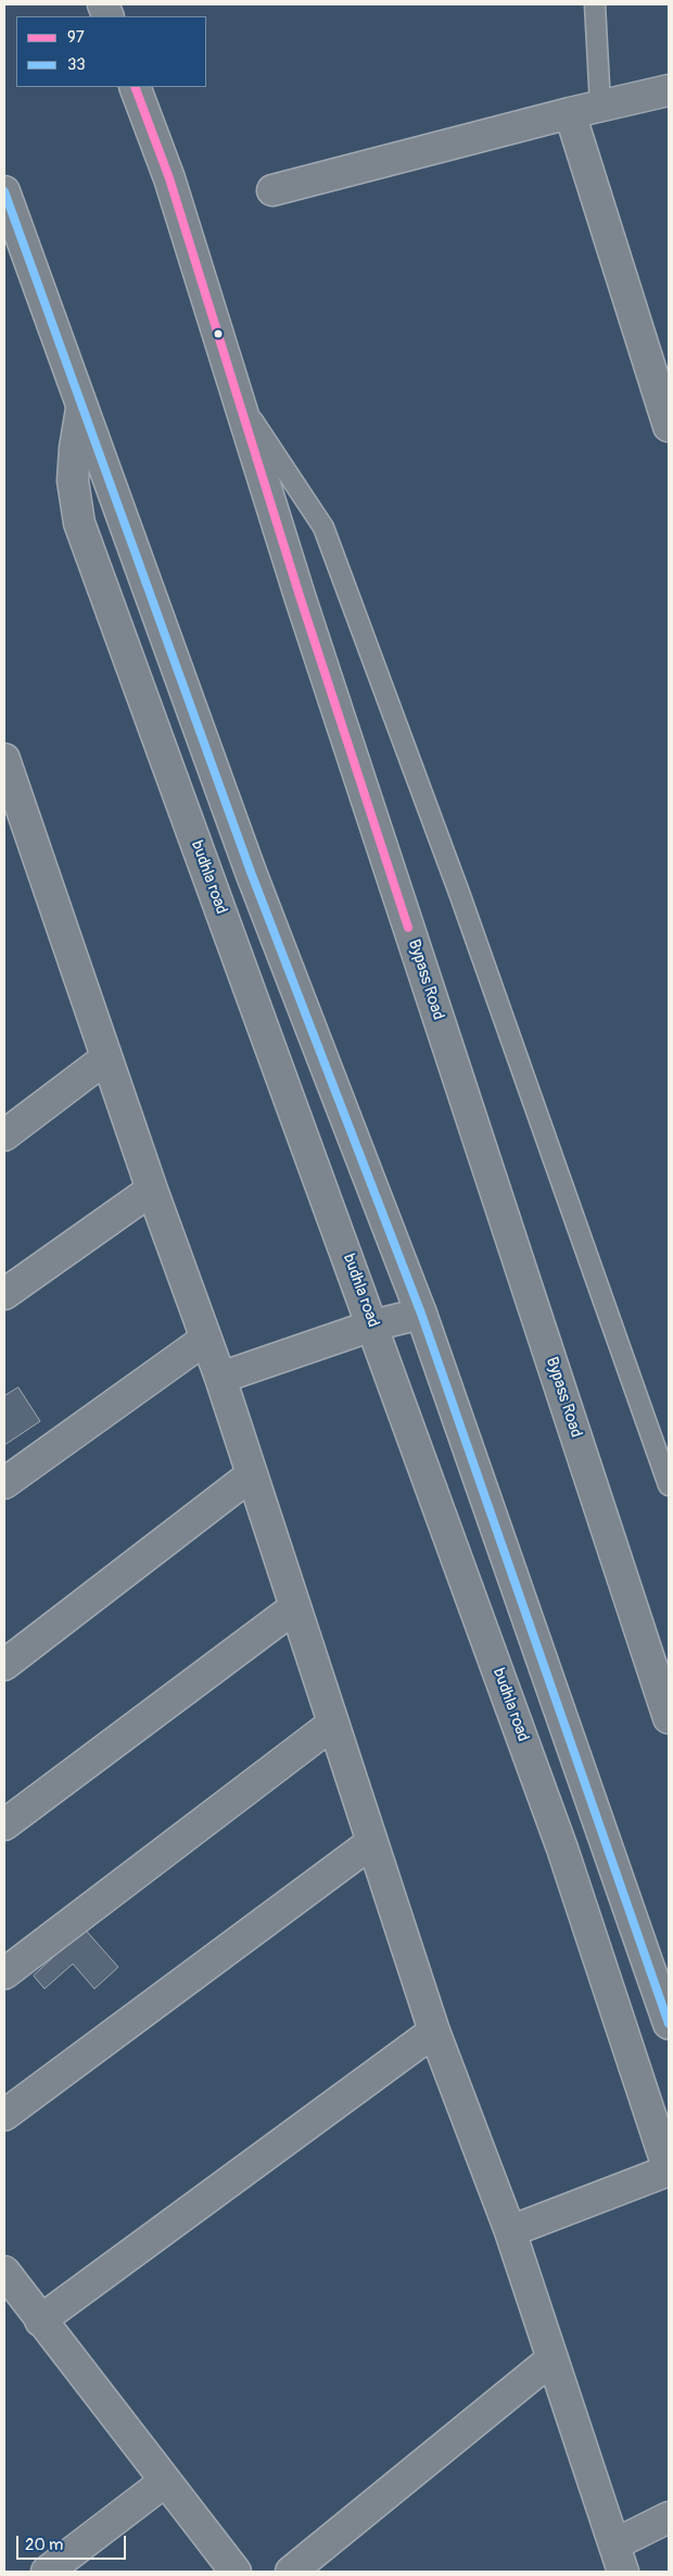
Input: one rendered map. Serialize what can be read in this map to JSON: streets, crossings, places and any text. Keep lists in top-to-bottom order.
{
  "streets": {
    "street": ["budhla road", "Bypass Road"]
  },
  "lines": ["transit line 97", "transit line 33"],
  "legend": ["97", "33"],
  "scale_bar": "20 m"
}
